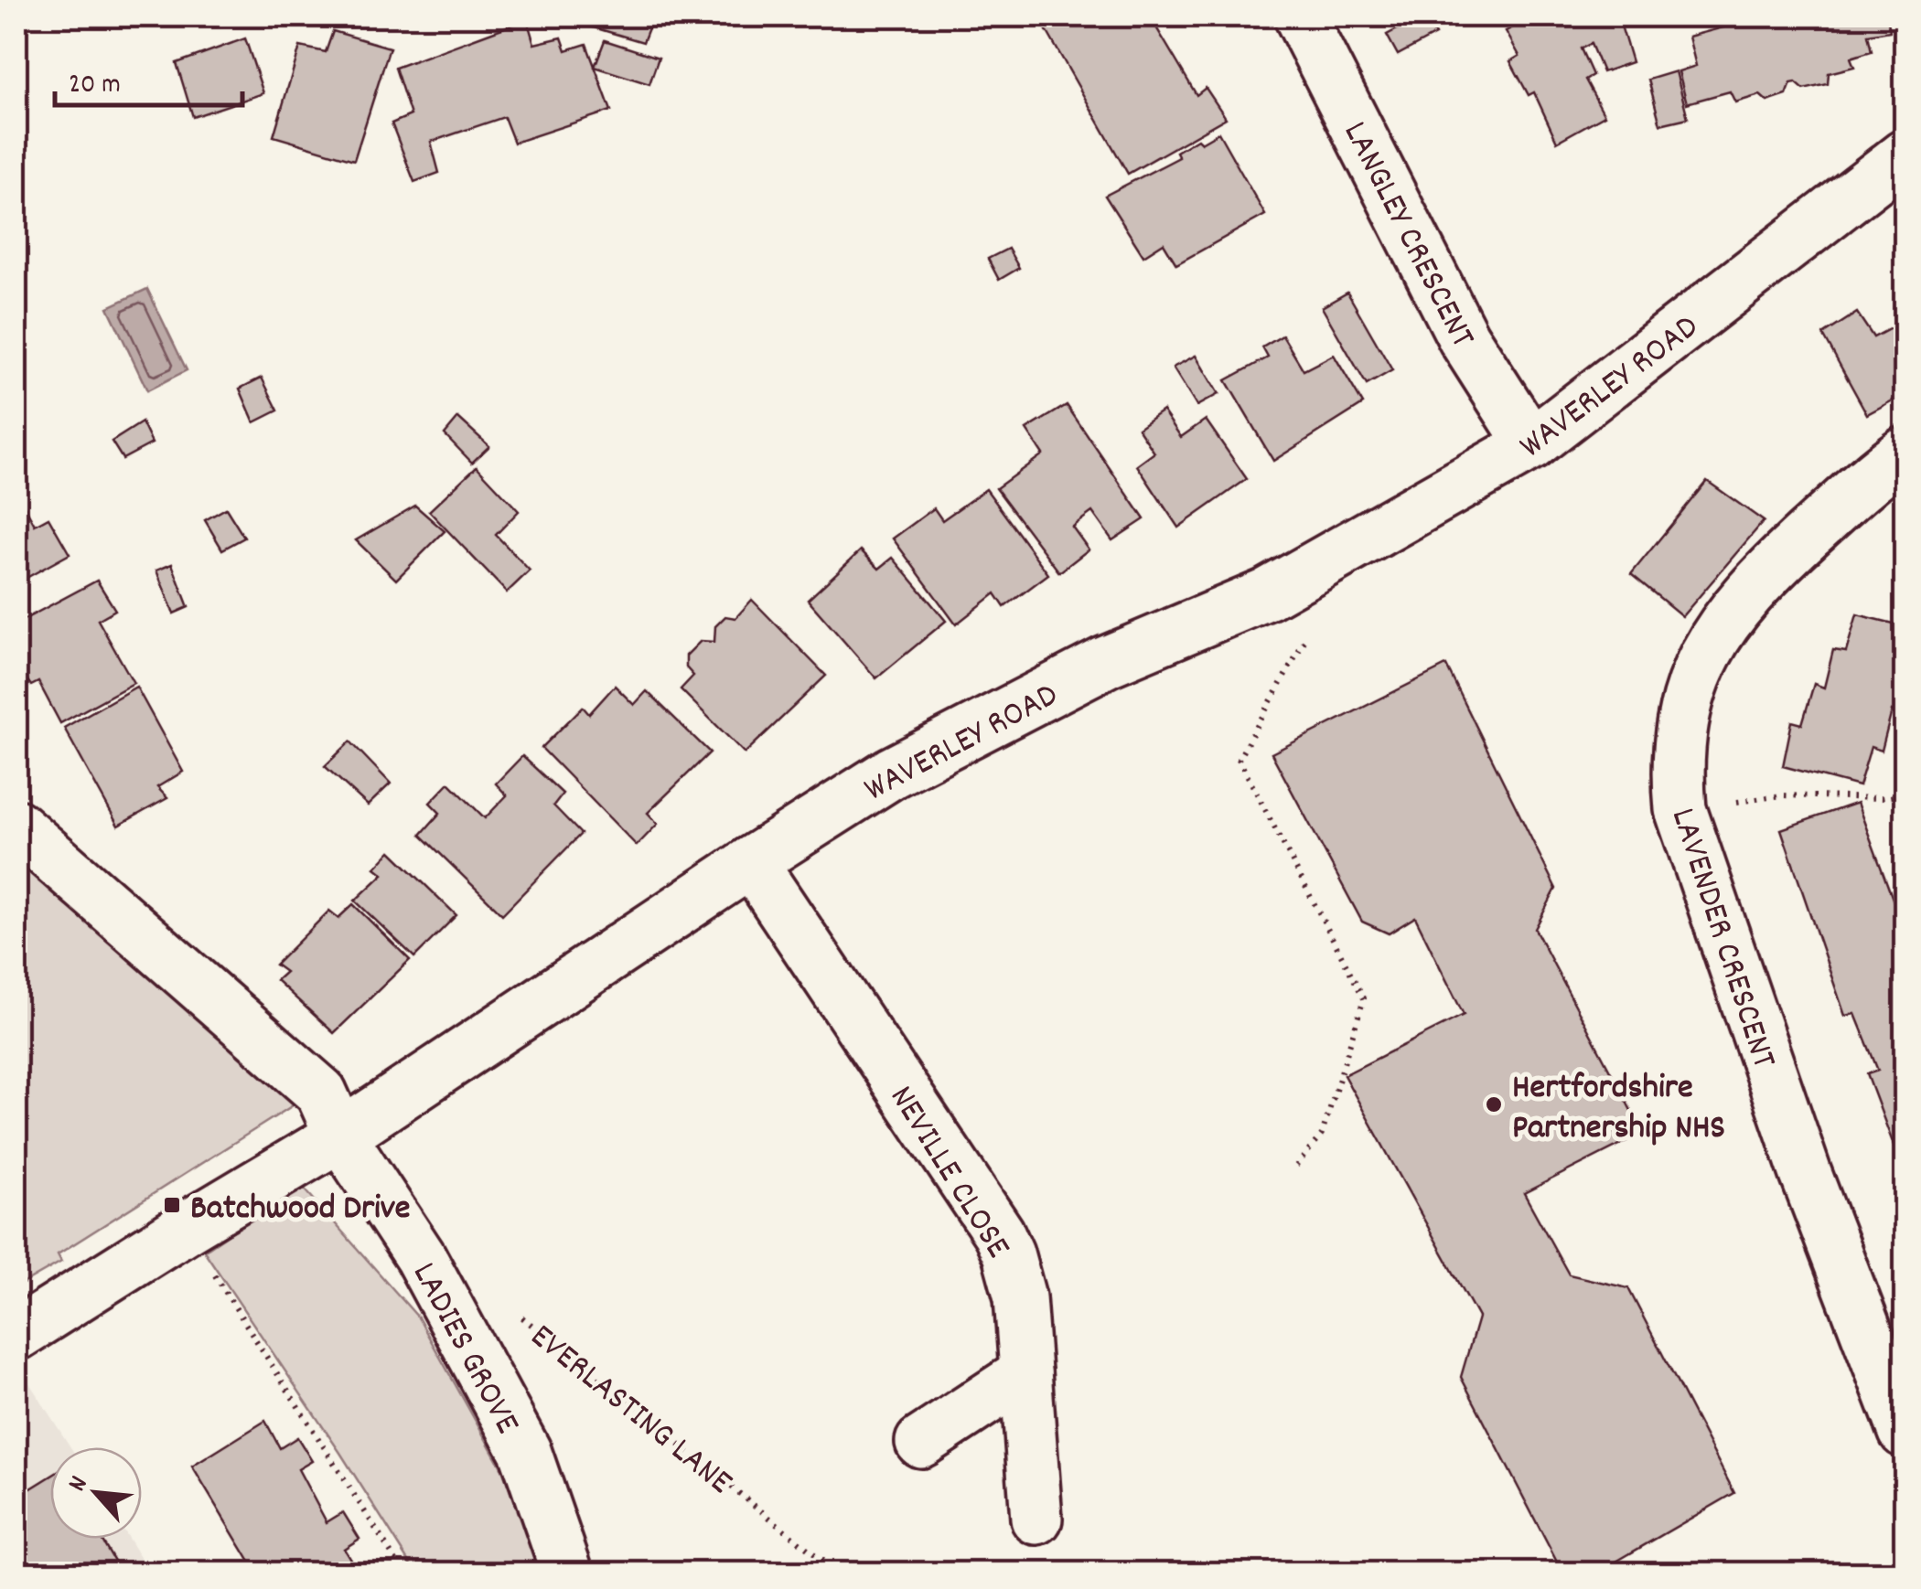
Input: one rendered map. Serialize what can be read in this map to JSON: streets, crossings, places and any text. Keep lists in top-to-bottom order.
{
  "streets": {
    "street": [
      "LANGLEY CRESCENT",
      "WAVERLEY ROAD",
      "LAVENDER CRESCENT",
      "NEVILLE CLOSE",
      "LADIES GROVE"
    ],
    "path": ["EVERLASTING LANE"]
  },
  "crossings": [
    ["LANGLEY CRESCENT", "WAVERLEY ROAD"],
    ["WAVERLEY ROAD", "NEVILLE CLOSE"],
    ["WAVERLEY ROAD", "LADIES GROVE"]
  ],
  "places": {
    "other": ["Hertfordshire Partnership NHS"],
    "transit": ["Batchwood Drive"]
  },
  "scale_bar": "20 m",
  "north": "top left"
}
